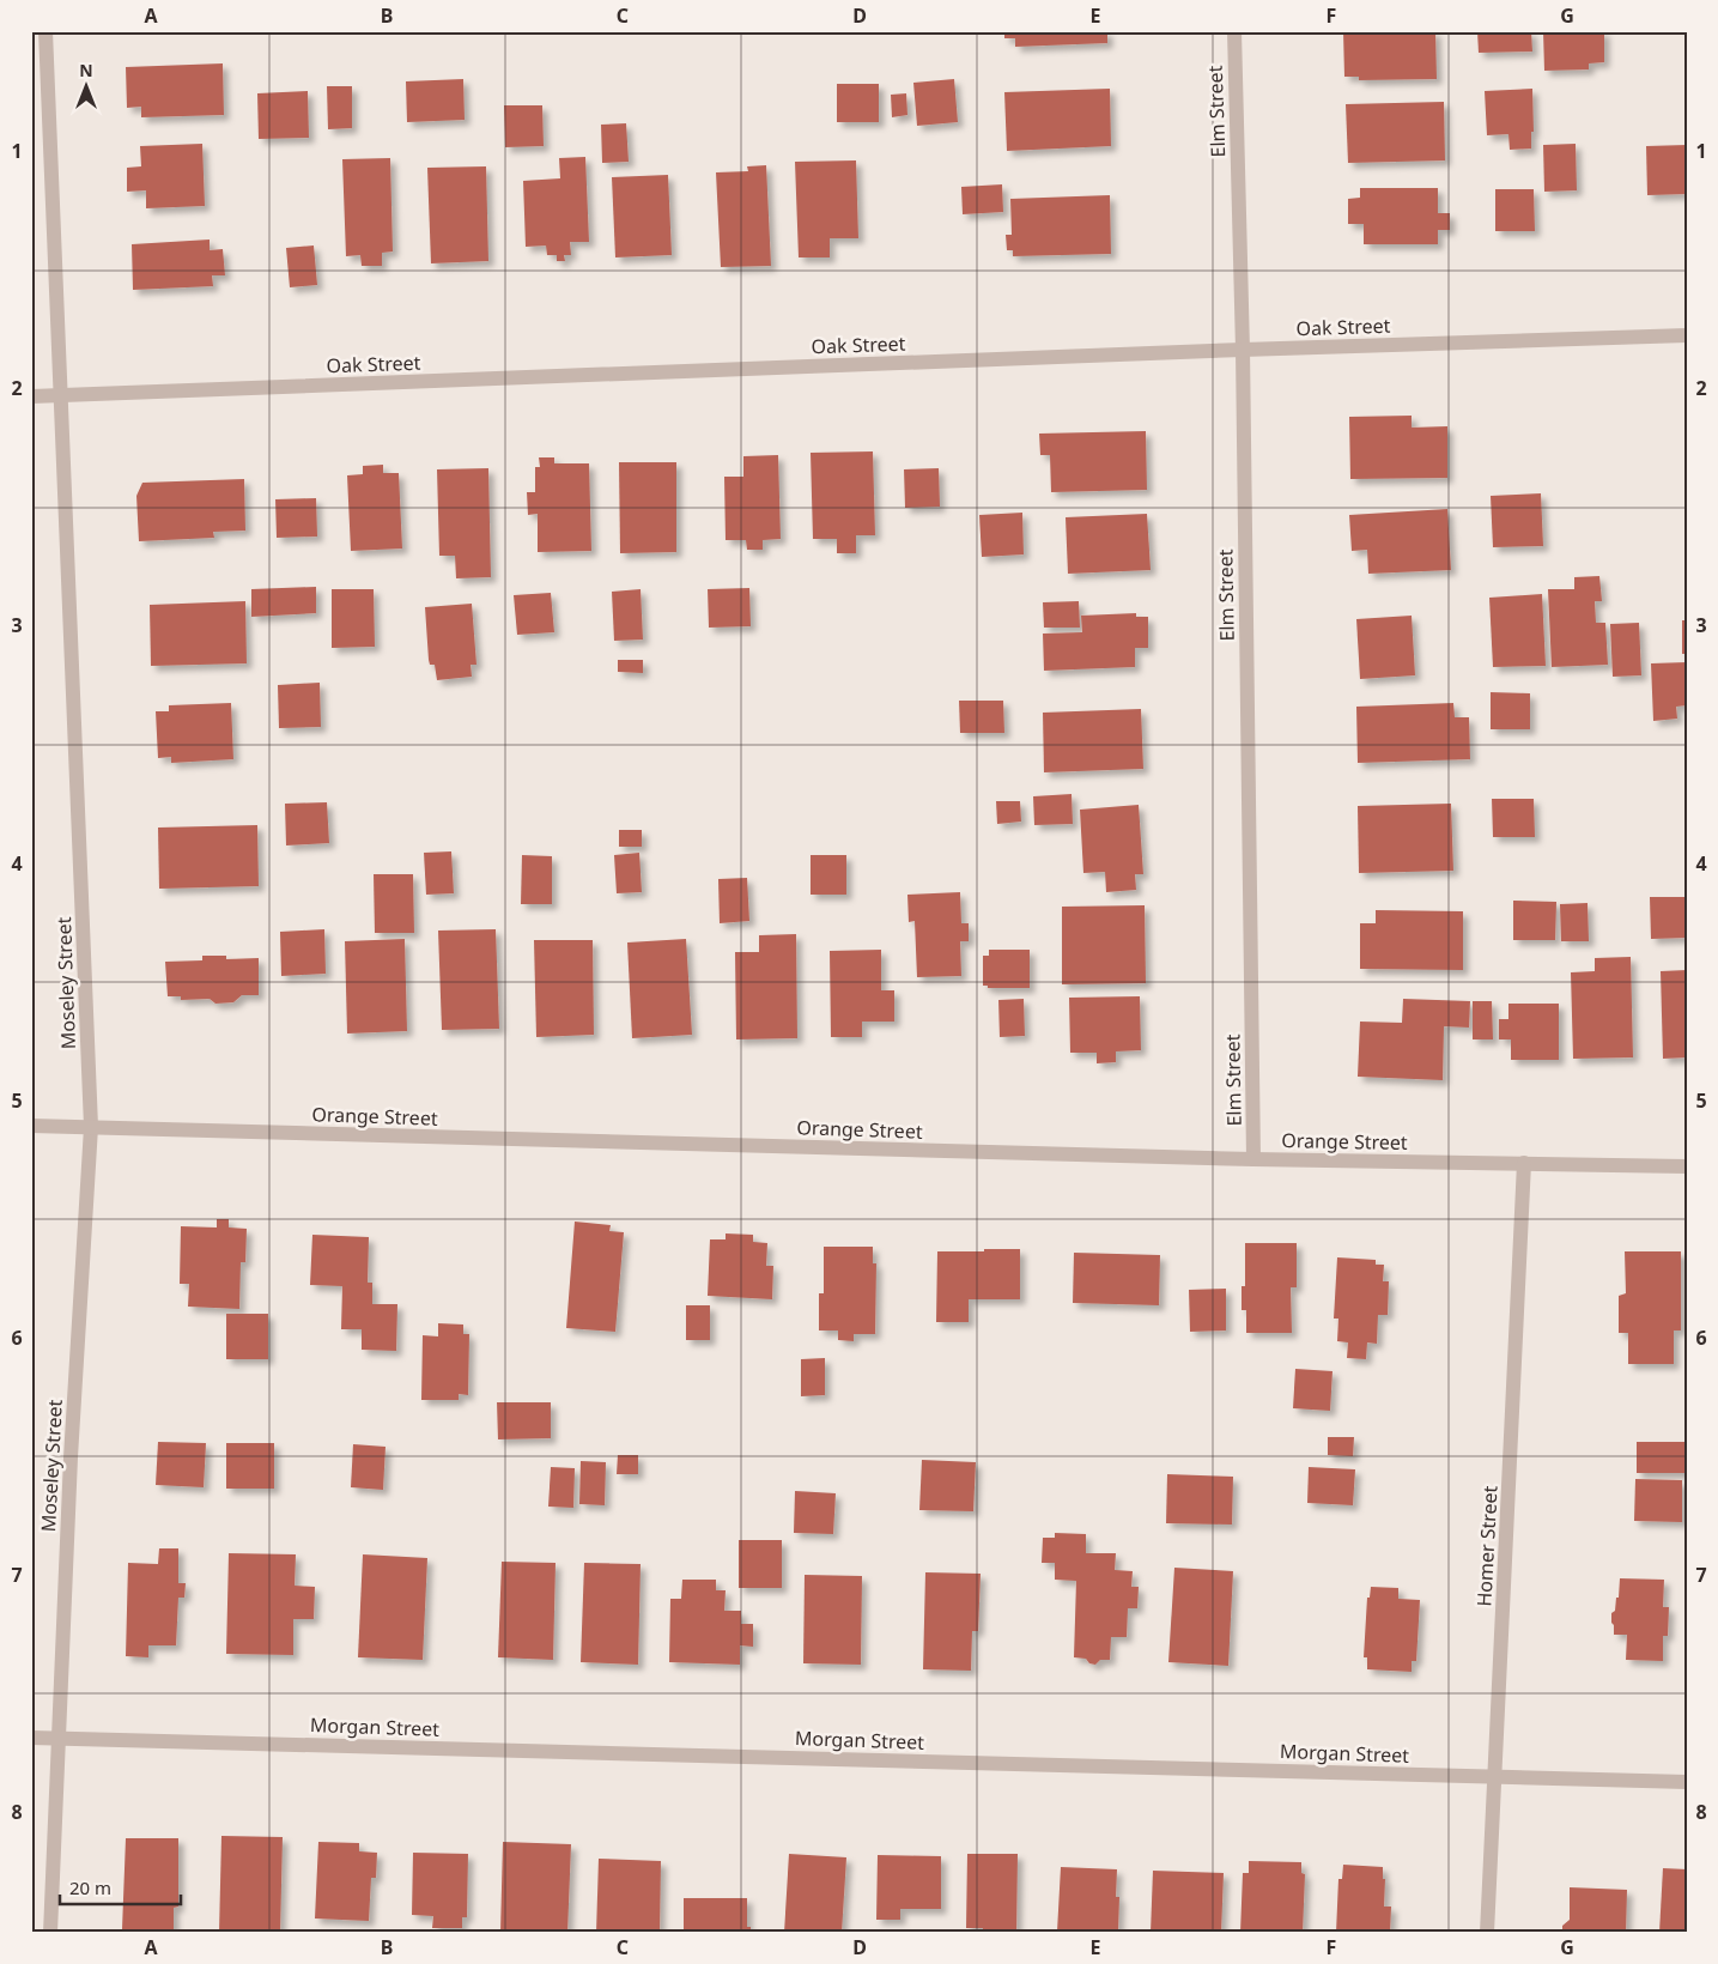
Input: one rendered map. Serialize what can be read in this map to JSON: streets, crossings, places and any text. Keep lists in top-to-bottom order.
{
  "streets": {
    "street": [
      "Elm Street",
      "Oak Street",
      "Moseley Street",
      "Orange Street",
      "Homer Street",
      "Morgan Street"
    ]
  },
  "crossings": [
    ["Elm Street", "Oak Street"],
    ["Elm Street", "Orange Street"],
    ["Oak Street", "Moseley Street"],
    ["Moseley Street", "Orange Street"],
    ["Moseley Street", "Morgan Street"],
    ["Orange Street", "Homer Street"],
    ["Homer Street", "Morgan Street"]
  ],
  "scale_bar": "20 m",
  "north": "top",
  "grid": {
    "columns": [
      "A",
      "B",
      "C",
      "D",
      "E",
      "F",
      "G"
    ],
    "rows": [
      "1",
      "2",
      "3",
      "4",
      "5",
      "6",
      "7",
      "8"
    ]
  }
}
